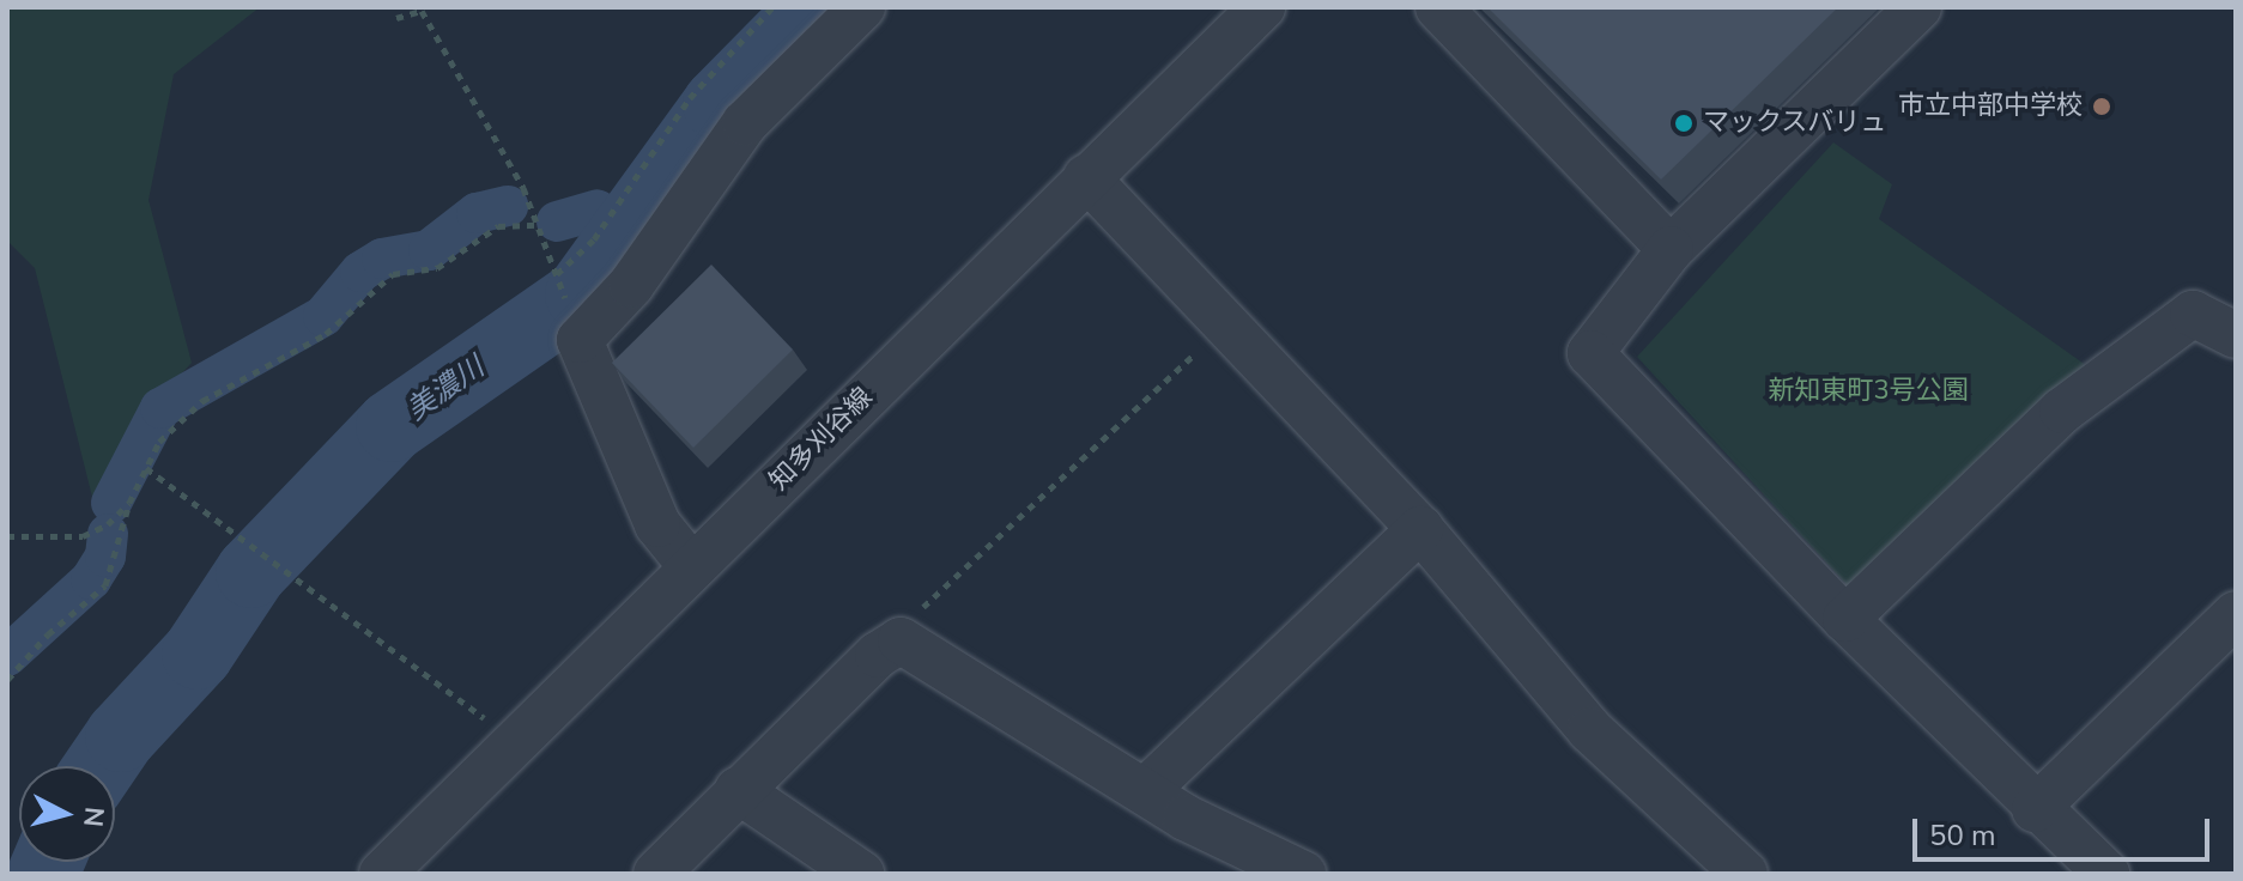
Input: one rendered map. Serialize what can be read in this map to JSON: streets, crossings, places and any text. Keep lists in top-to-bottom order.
{
  "streets": {
    "street": ["知多刈谷線"]
  },
  "water": ["美濃川"],
  "parks": ["新知東町3号公園"],
  "places": ["市立中部中学校", "マックスバリュ"],
  "scale_bar": "50 m",
  "north": "right"
}
